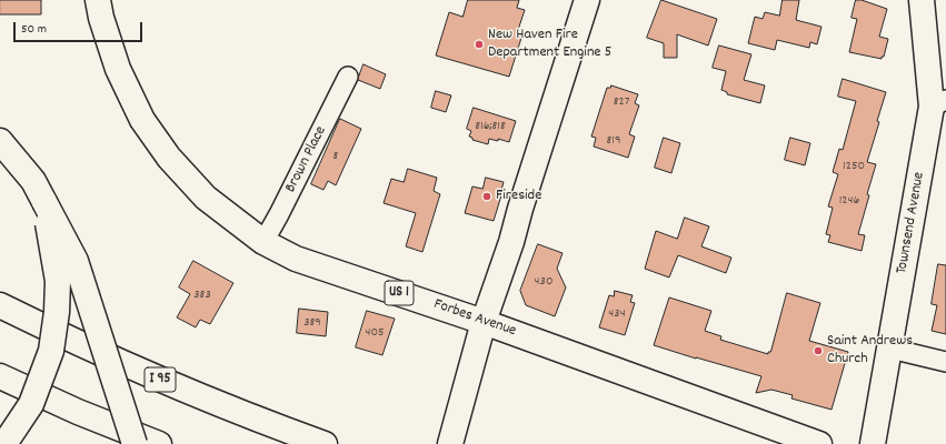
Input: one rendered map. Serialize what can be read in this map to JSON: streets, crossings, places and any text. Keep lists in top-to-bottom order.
{
  "streets": {
    "main road": [
      "Townsend Avenue",
      "US 1",
      "Forbes Avenue",
      "I 95"
    ],
    "street": ["Brown Place"]
  },
  "crossings": [
    ["Brown Place", "Forbes Avenue"]
  ],
  "places": ["New Haven Fire Department Engine 5", "Fireside", "Saint Andrews Church"],
  "house_numbers": [
    "827",
    "816;818",
    "819",
    "8",
    "1250",
    "1246",
    "430",
    "383",
    "434",
    "389",
    "405"
  ],
  "scale_bar": "50 m"
}
